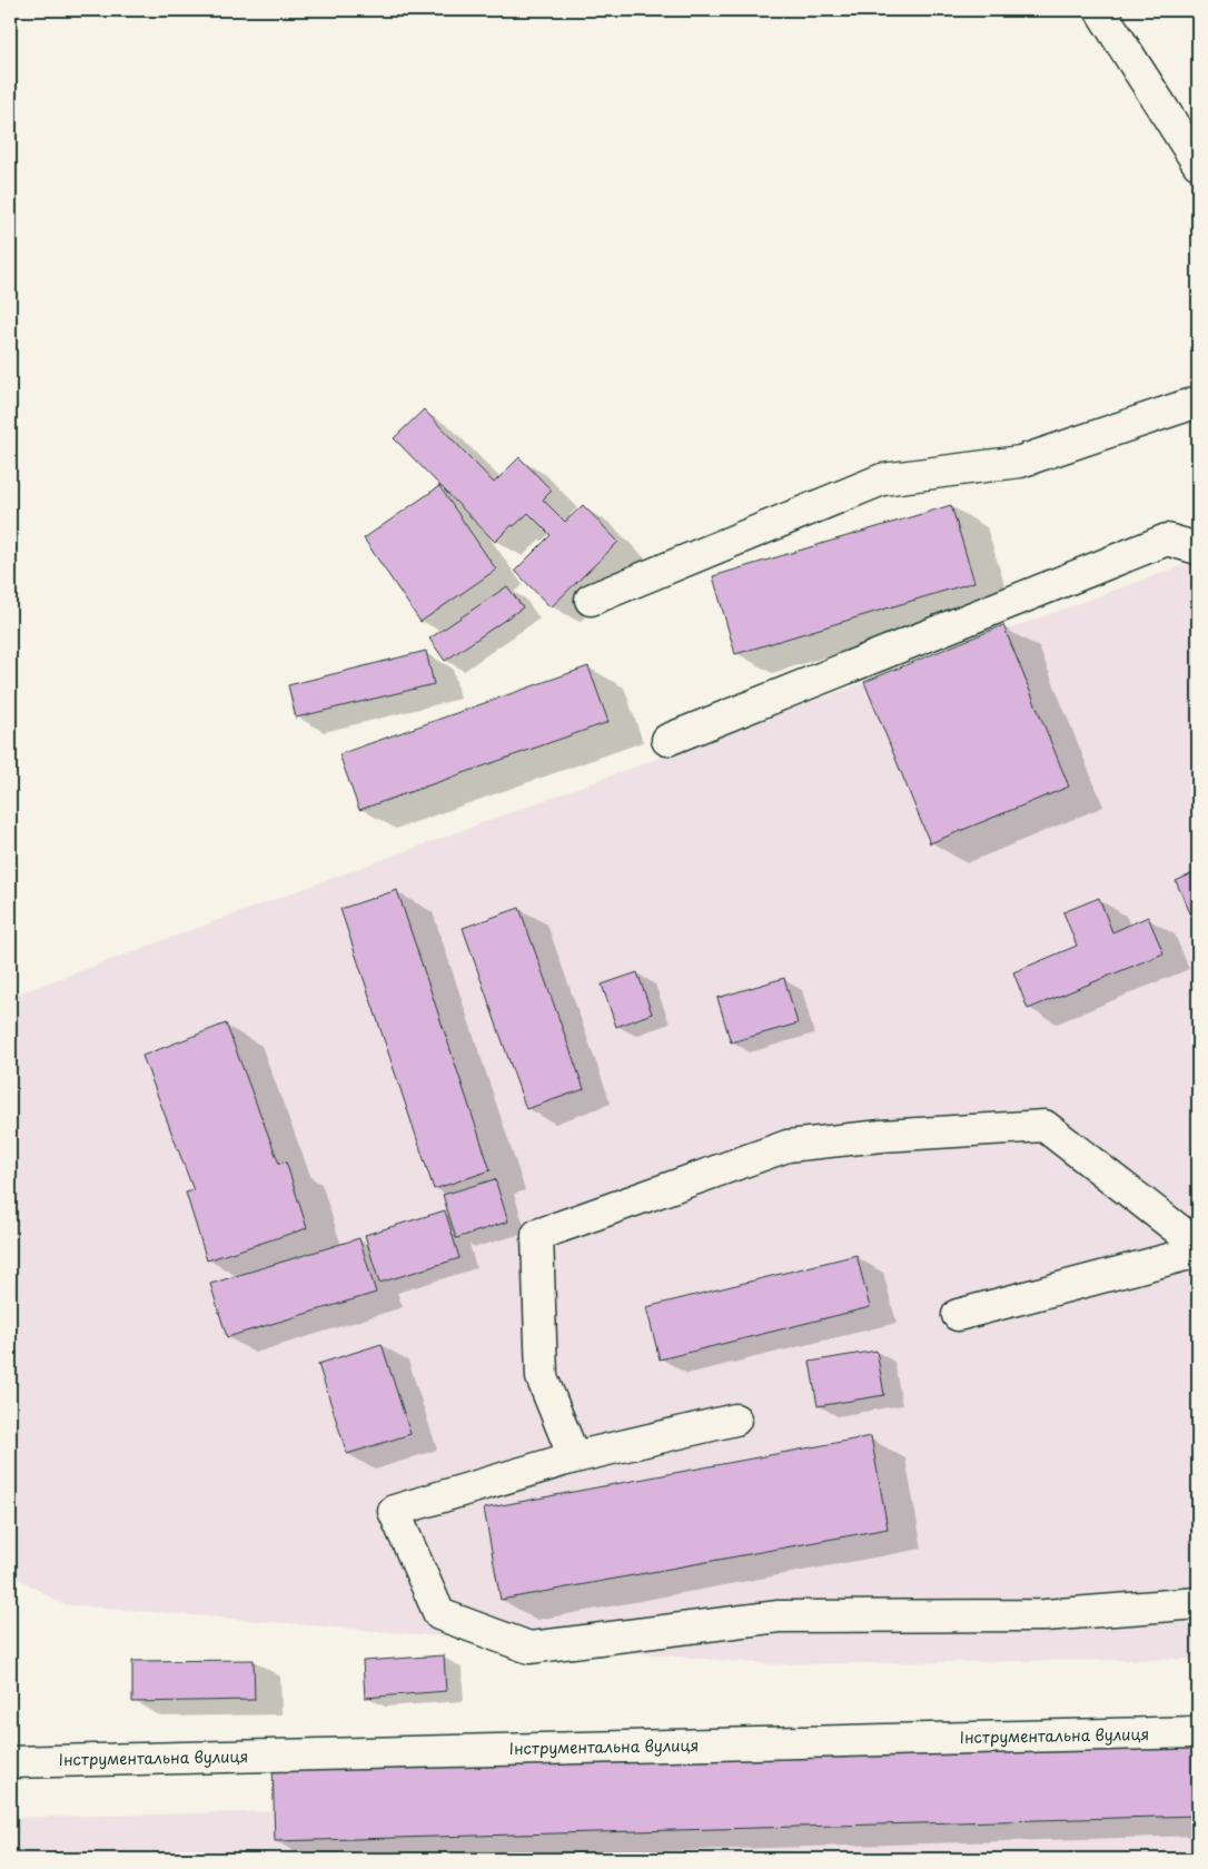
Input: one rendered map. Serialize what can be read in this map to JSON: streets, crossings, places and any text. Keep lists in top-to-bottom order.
{
  "streets": {
    "street": ["Інструментальна вулиця"]
  }
}
